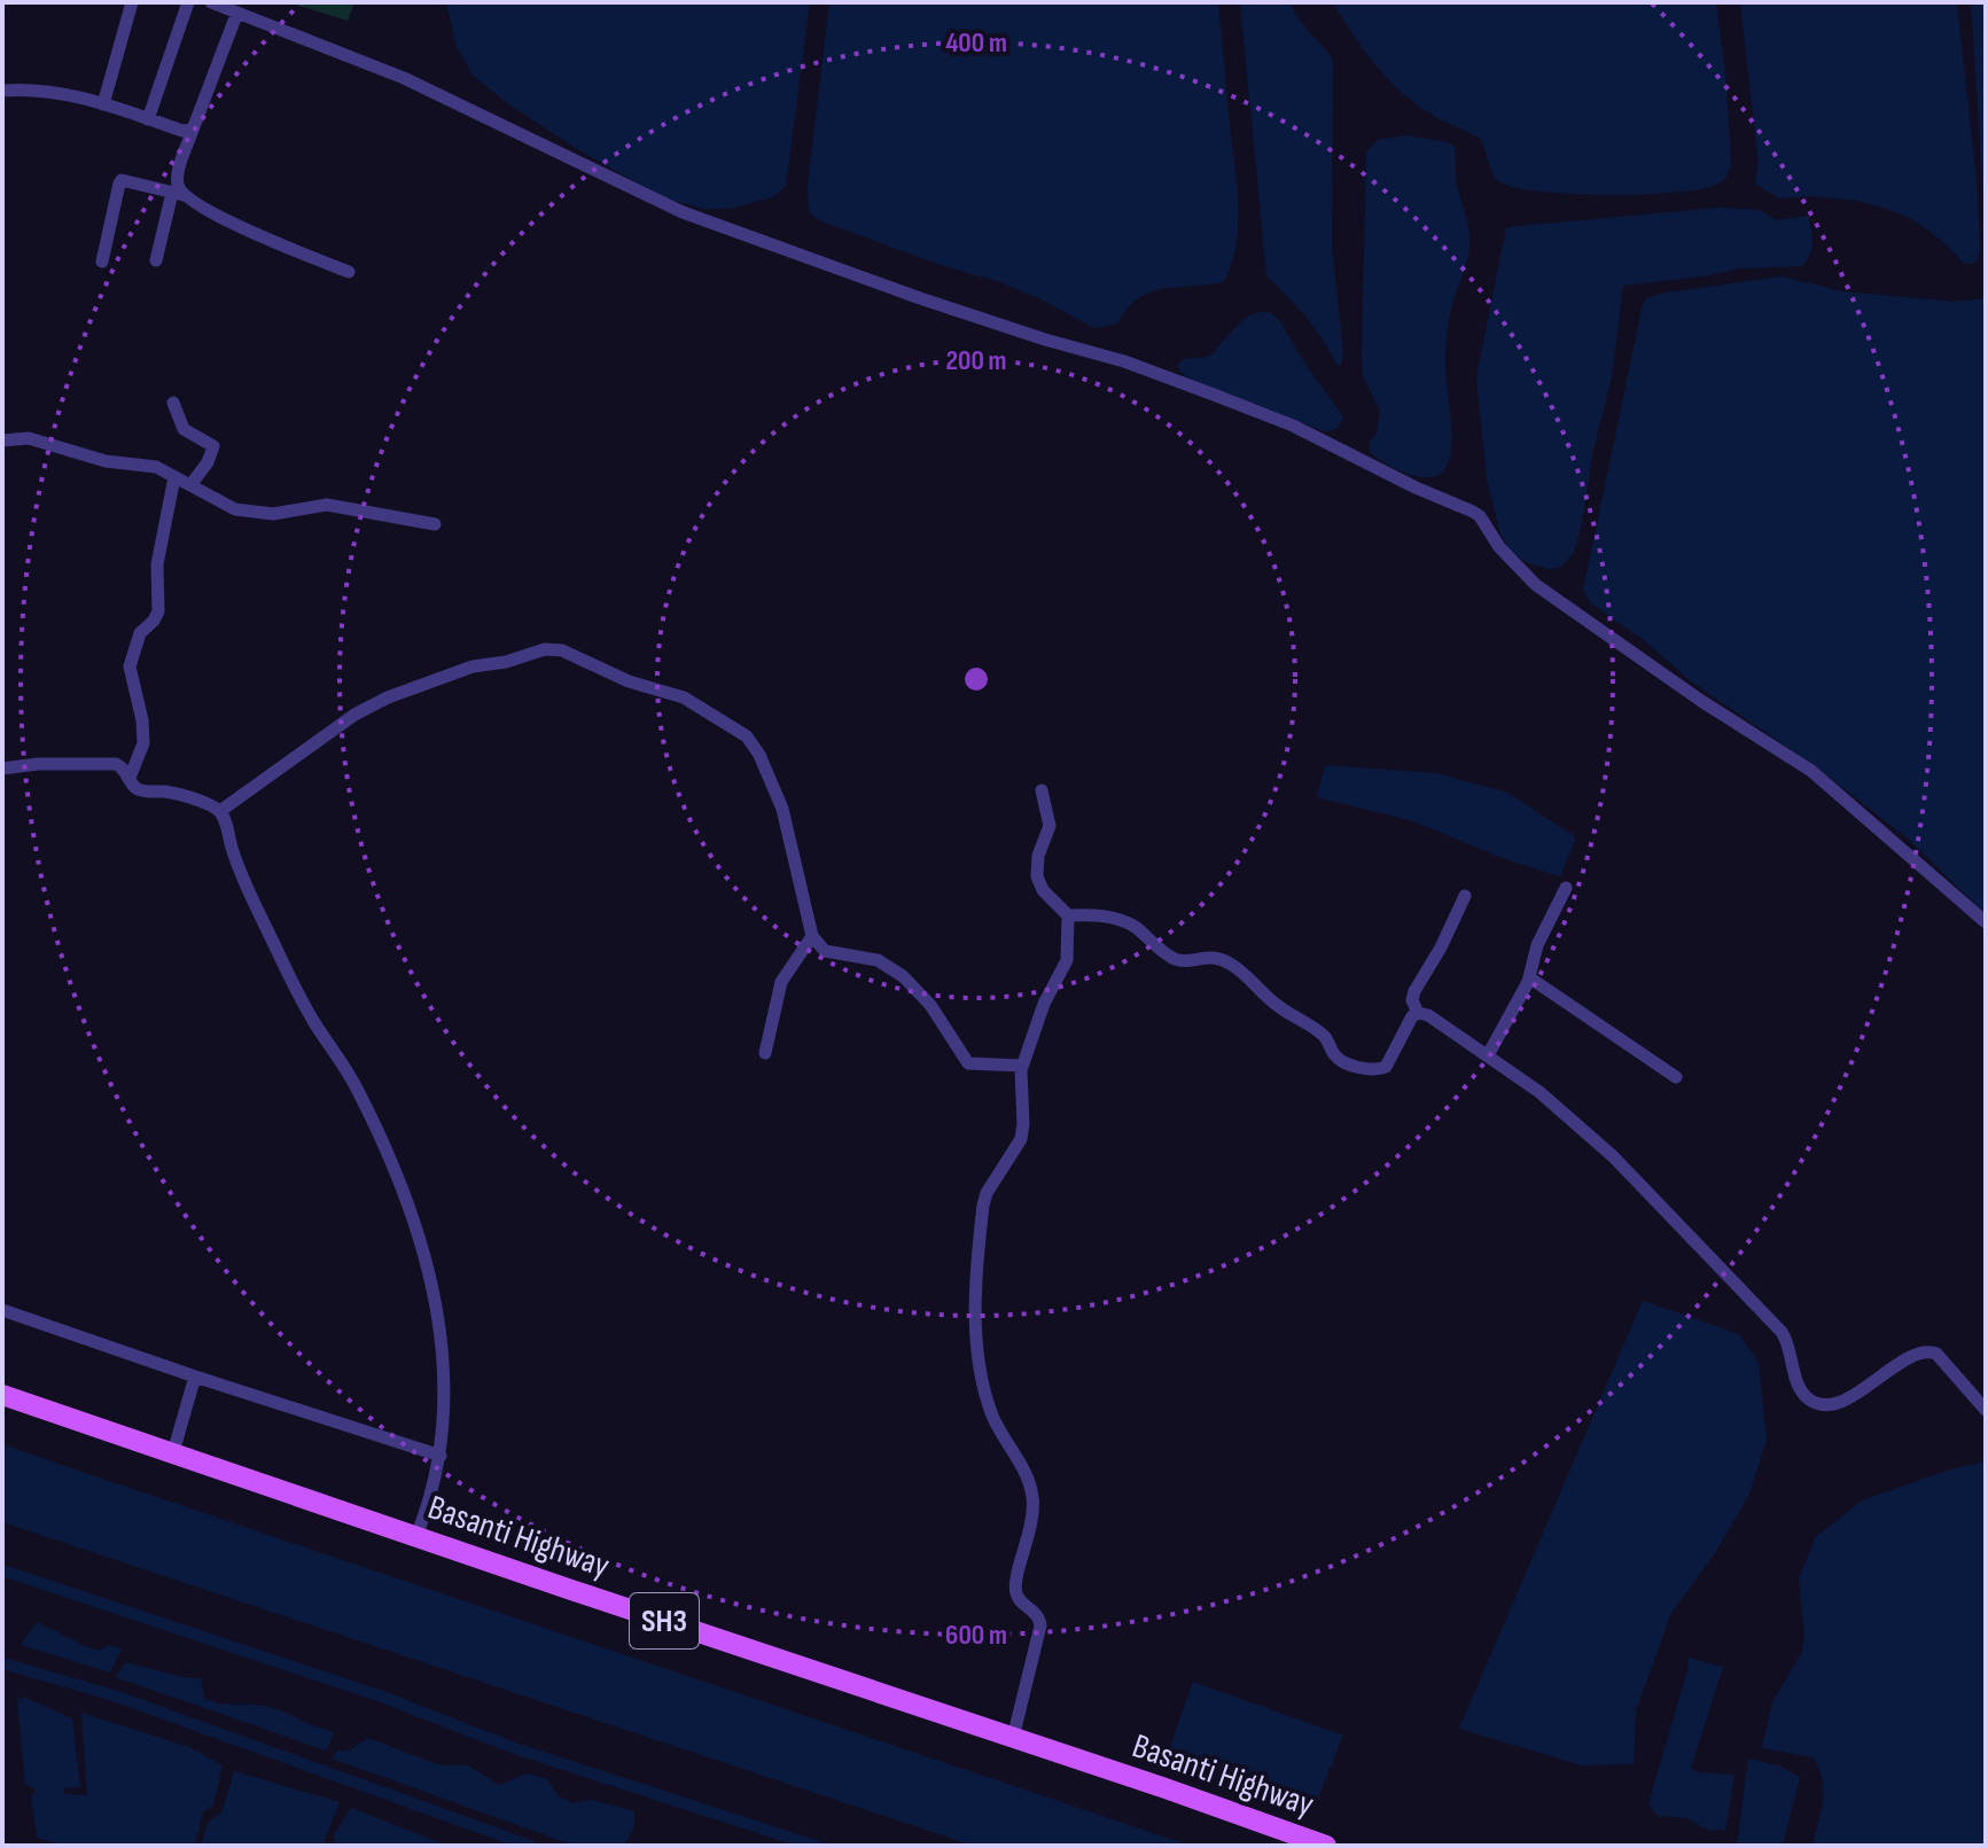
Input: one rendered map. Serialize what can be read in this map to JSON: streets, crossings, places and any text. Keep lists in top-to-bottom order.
{
  "streets": {
    "main road": ["Basanti Highway", "SH3"]
  },
  "rings": ["400 m", "200 m", "600 m"]
}
